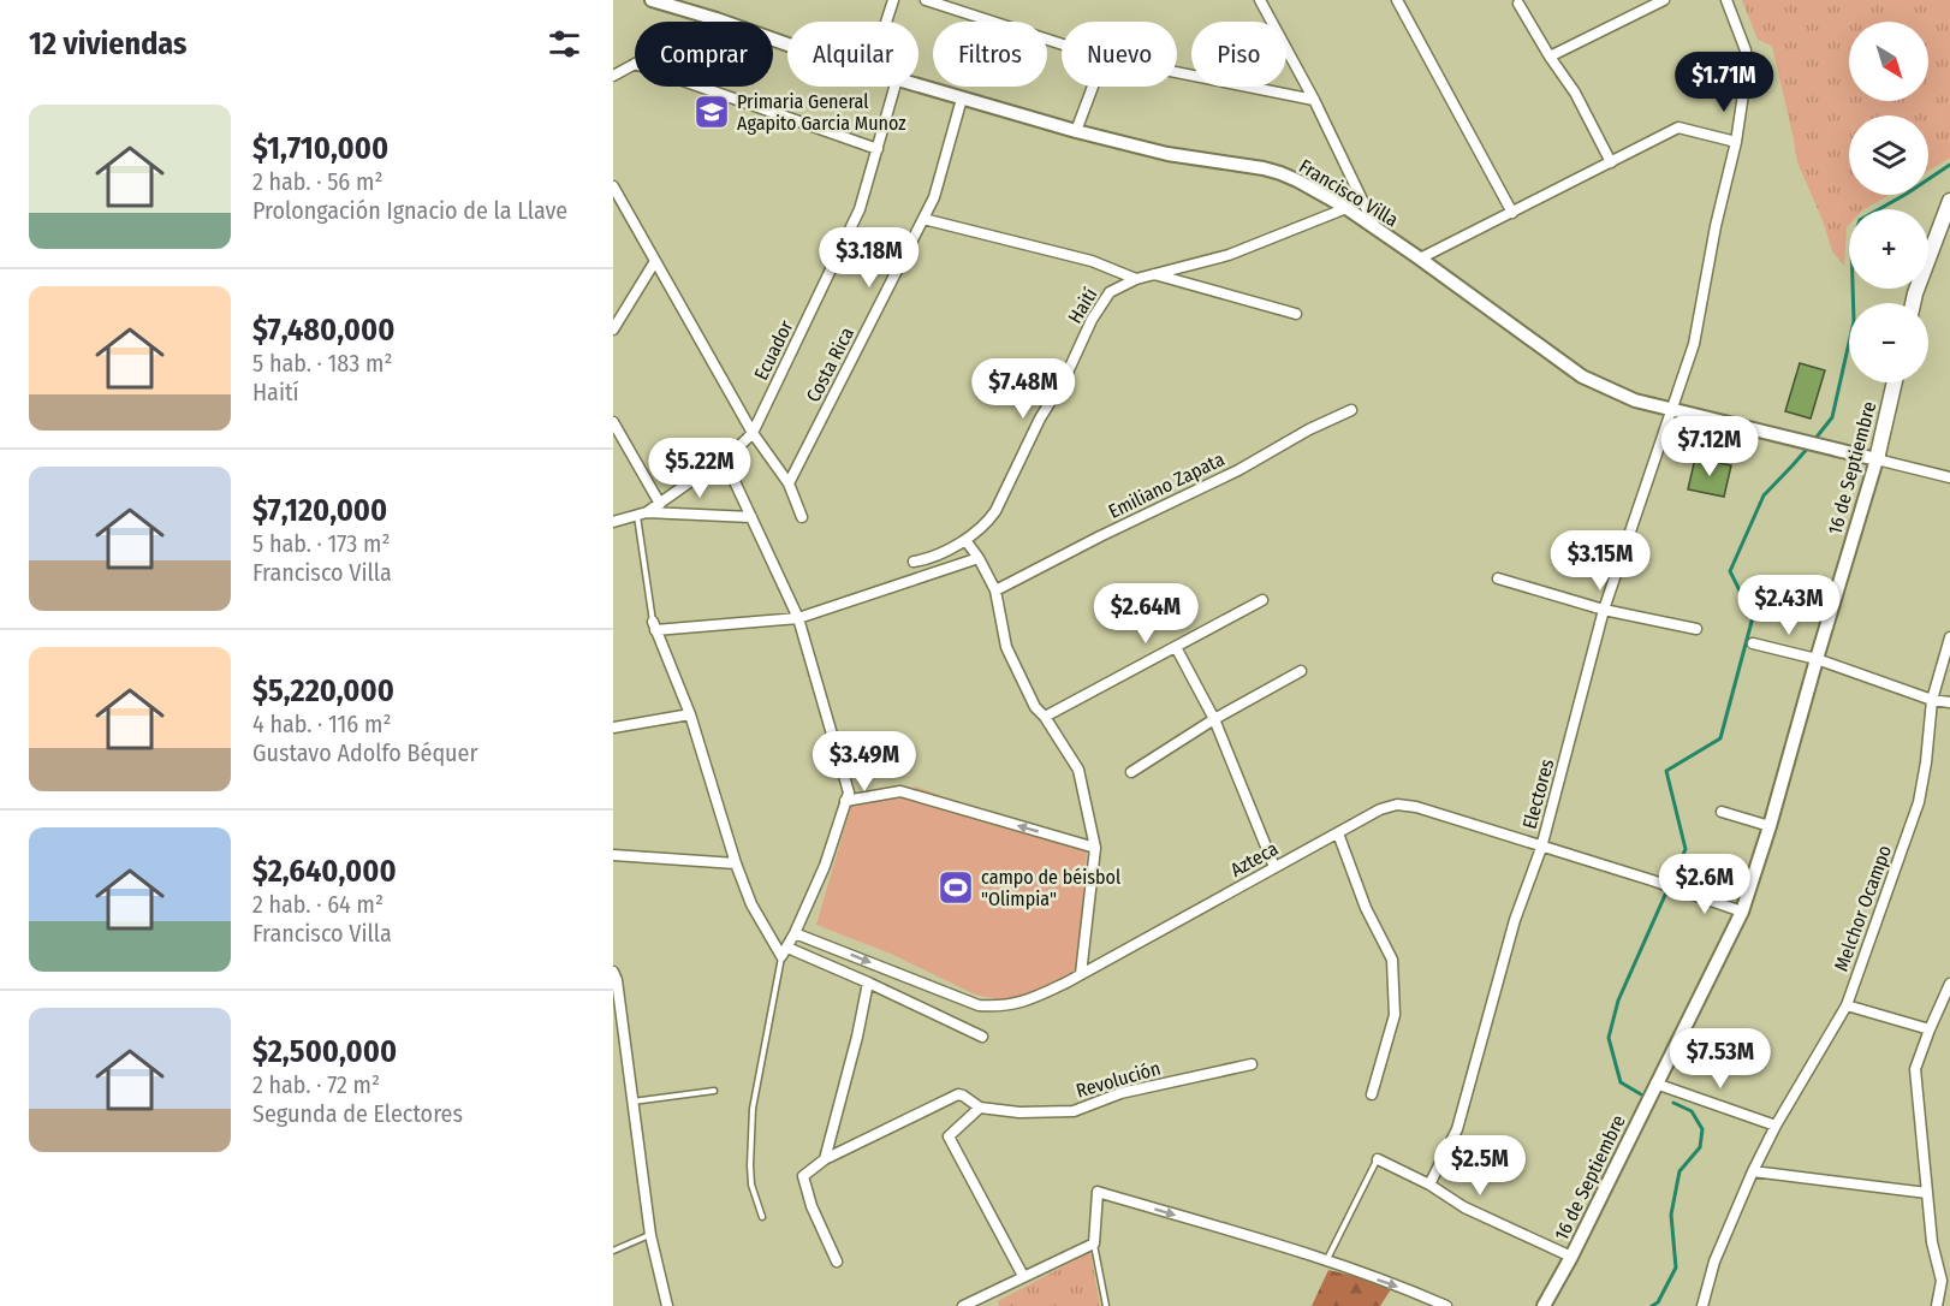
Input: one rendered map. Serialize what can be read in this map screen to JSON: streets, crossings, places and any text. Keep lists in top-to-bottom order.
{
  "streets": {
    "main road": ["16 de Septiembre"],
    "street": [
      "Francisco Villa",
      "Haití",
      "Ecuador",
      "Costa Rica",
      "Emiliano Zapata",
      "Electores",
      "Azteca",
      "Melchor Ocampo",
      "Revolución"
    ]
  },
  "crossings": [
    ["Francisco Villa", "Haití"],
    ["Francisco Villa", "Costa Rica"],
    ["Francisco Villa", "16 de Septiembre"],
    ["Francisco Villa", "Electores"],
    ["16 de Septiembre", "Azteca"],
    ["Electores", "Azteca"]
  ],
  "places": {
    "school or university": ["Primaria General Agapito Garcia Munoz"],
    "sports": ["campo de béisbol \"Olimpia\""]
  },
  "north": "bottom right",
  "page": {
    "heading": "12 viviendas",
    "map_buttons": ["+", "−"],
    "chip": [
      "Comprar",
      "Alquilar",
      "Filtros",
      "Nuevo",
      "Piso"
    ],
    "price": [
      "$1.71M",
      "$3.18M",
      "$7.48M",
      "$7.12M",
      "$5.22M",
      "$3.15M",
      "$2.43M",
      "$2.64M",
      "$3.49M",
      "$2.6M",
      "$7.53M",
      "$2.5M"
    ],
    "list": [
      {
        "name": "$1,710,000",
        "note": "2 hab. · 56 m² · Prolongación Ignacio de la Llave"
      },
      {
        "name": "$7,480,000",
        "note": "5 hab. · 183 m² · Haití"
      },
      {
        "name": "$7,120,000",
        "note": "5 hab. · 173 m² · Francisco Villa"
      },
      {
        "name": "$5,220,000",
        "note": "4 hab. · 116 m² · Gustavo Adolfo Béquer"
      },
      {
        "name": "$2,640,000",
        "note": "2 hab. · 64 m² · Francisco Villa"
      },
      {
        "name": "$2,500,000",
        "note": "2 hab. · 72 m² · Segunda de Electores"
      }
    ]
  }
}
